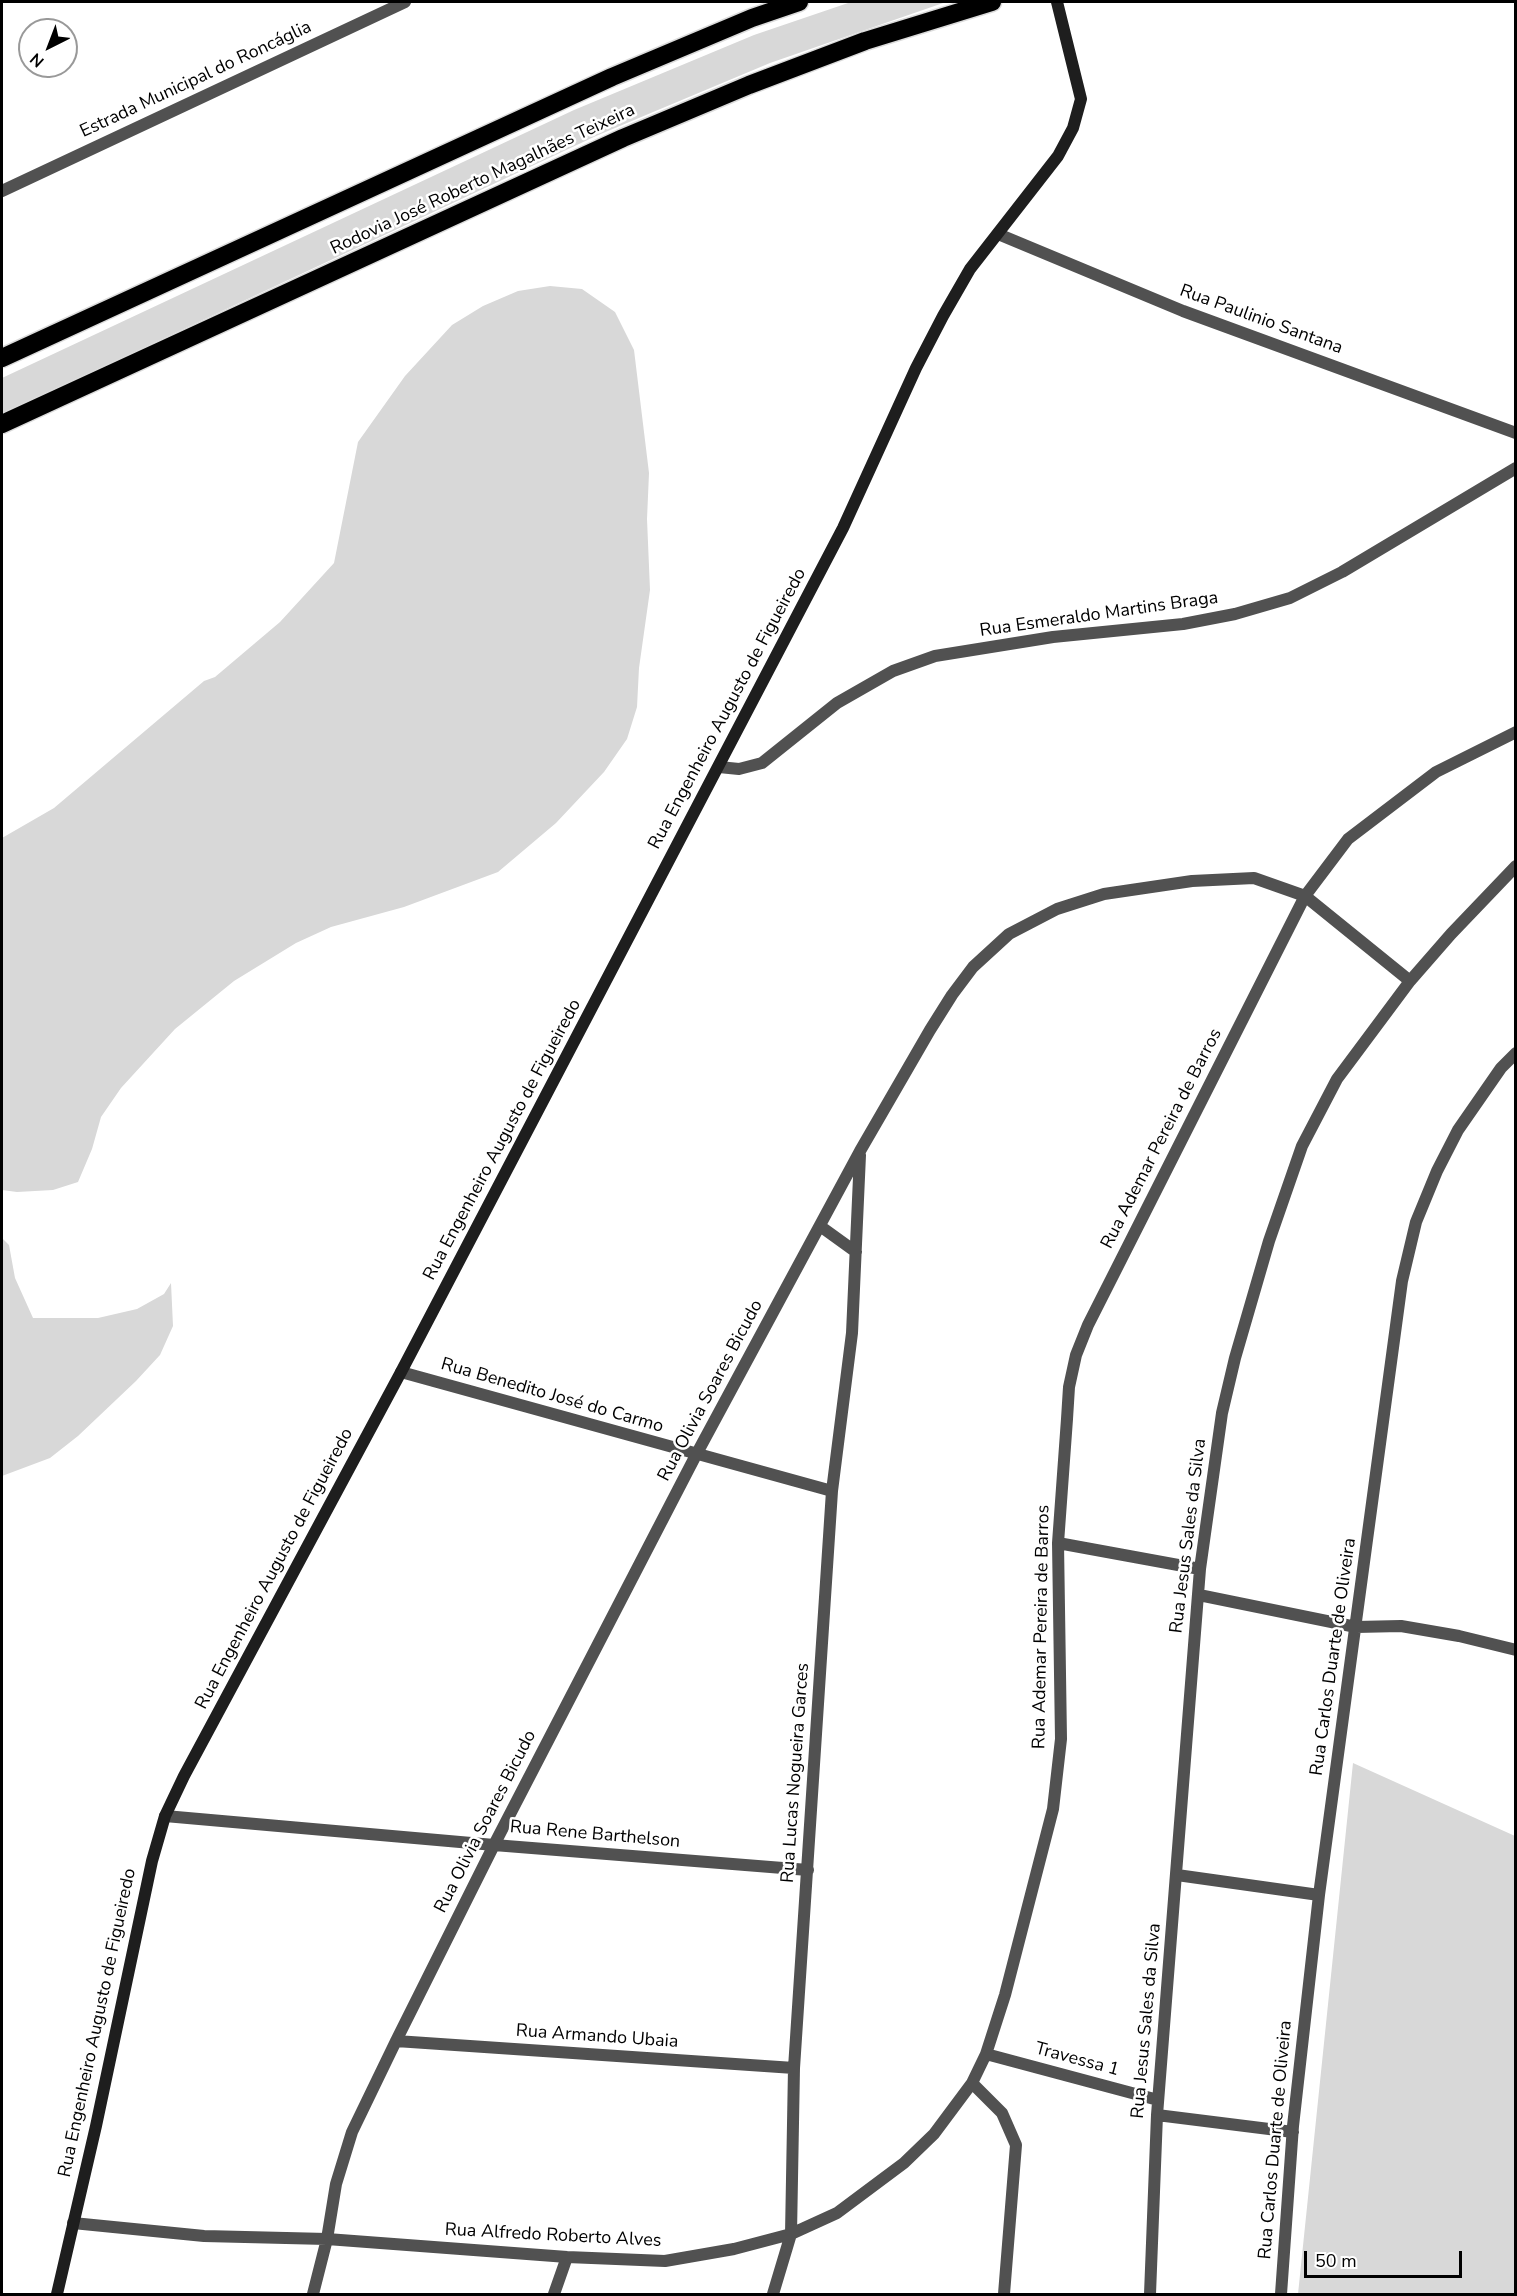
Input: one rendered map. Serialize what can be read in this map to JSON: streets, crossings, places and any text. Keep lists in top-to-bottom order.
{
  "streets": {
    "highway": ["Rodovia José Roberto Magalhães Teixeira"],
    "main road": ["Rua Engenheiro Augusto de Figueiredo"],
    "street": [
      "Estrada Municipal do Roncáglia",
      "Rua Paulinio Santana",
      "Rua Esmeraldo Martins Braga",
      "Rua Ademar Pereira de Barros",
      "Rua Olivia Soares Bicudo",
      "Rua Benedito José do Carmo",
      "Rua Jesus Sales da Silva",
      "Rua Carlos Duarte de Oliveira",
      "Rua Lucas Nogueira Garces",
      "Rua Rene Barthelson",
      "Rua Armando Ubaia",
      "Travessa 1",
      "Rua Alfredo Roberto Alves"
    ]
  },
  "crossings": [
    ["Rua Paulinio Santana", "Rua Engenheiro Augusto de Figueiredo"],
    ["Rua Esmeraldo Martins Braga", "Rua Engenheiro Augusto de Figueiredo"],
    ["Rua Engenheiro Augusto de Figueiredo", "Rua Benedito José do Carmo"],
    ["Rua Engenheiro Augusto de Figueiredo", "Rua Rene Barthelson"],
    ["Rua Engenheiro Augusto de Figueiredo", "Rua Alfredo Roberto Alves"],
    ["Rua Ademar Pereira de Barros", "Rua Olivia Soares Bicudo"],
    ["Rua Ademar Pereira de Barros", "Travessa 1"],
    ["Rua Ademar Pereira de Barros", "Rua Alfredo Roberto Alves"],
    ["Rua Olivia Soares Bicudo", "Rua Benedito José do Carmo"],
    ["Rua Olivia Soares Bicudo", "Rua Jesus Sales da Silva"],
    ["Rua Olivia Soares Bicudo", "Rua Lucas Nogueira Garces"],
    ["Rua Olivia Soares Bicudo", "Rua Rene Barthelson"],
    ["Rua Olivia Soares Bicudo", "Rua Armando Ubaia"],
    ["Rua Olivia Soares Bicudo", "Rua Alfredo Roberto Alves"],
    ["Rua Benedito José do Carmo", "Rua Lucas Nogueira Garces"],
    ["Rua Jesus Sales da Silva", "Travessa 1"],
    ["Rua Lucas Nogueira Garces", "Rua Rene Barthelson"],
    ["Rua Lucas Nogueira Garces", "Rua Armando Ubaia"],
    ["Rua Lucas Nogueira Garces", "Rua Alfredo Roberto Alves"]
  ],
  "scale_bar": "50 m",
  "north": "bottom left"
}
